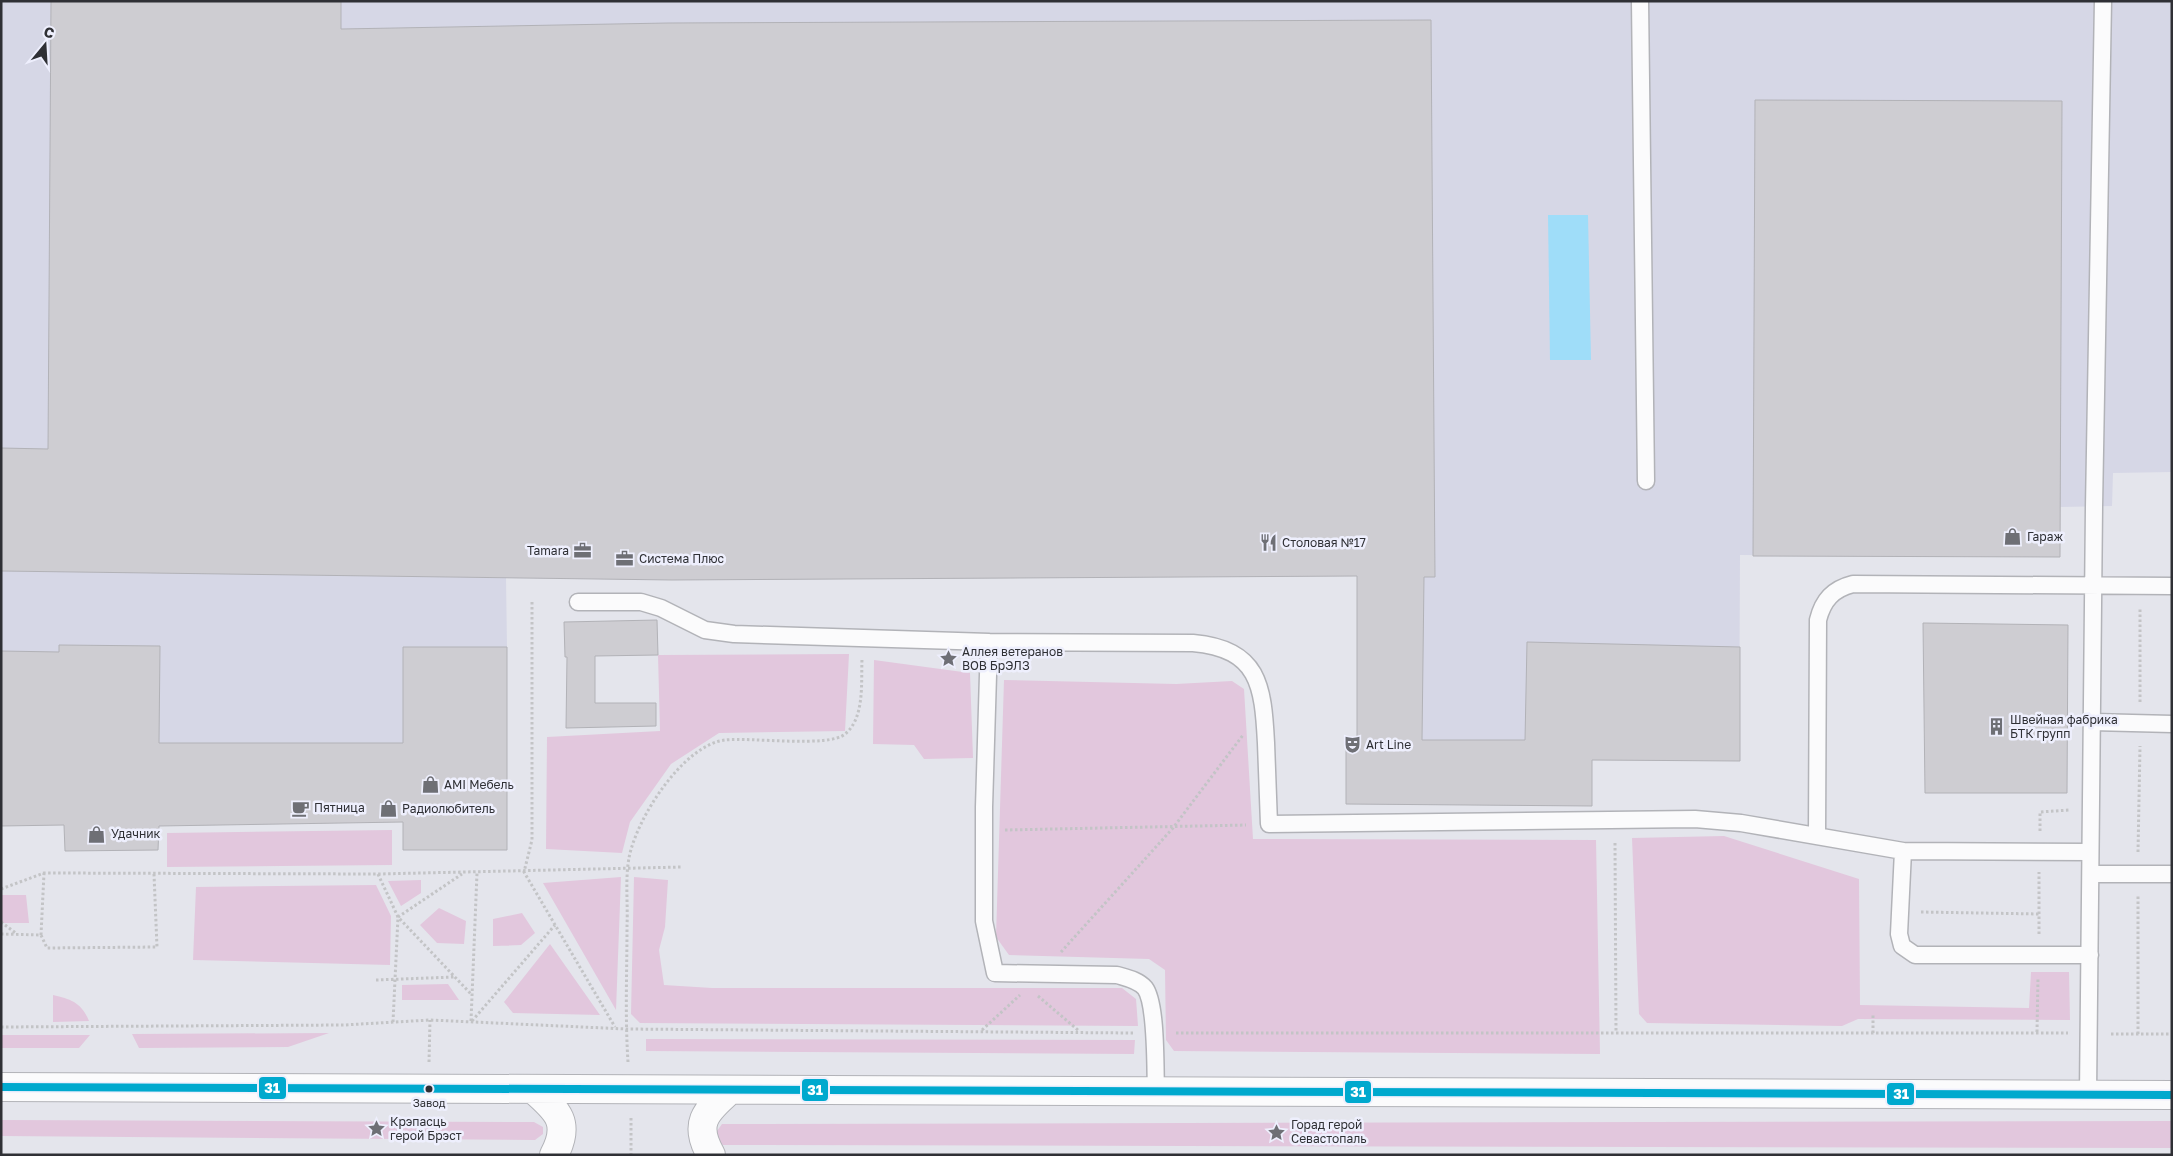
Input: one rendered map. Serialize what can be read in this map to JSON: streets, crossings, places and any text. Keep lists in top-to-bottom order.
{
  "places": {
    "shop": [
      "Гараж",
      "AMI Мебель",
      "Радиолюбитель",
      "Удачник"
    ],
    "restaurant": ["Столовая №17"],
    "office": ["Tamara", "Система Плюс"],
    "place": ["Аллея ветеранов ВОВ БрЭЛЗ", "Крэпасць герой Брэст", "Горад герой Севастопаль"],
    "building": ["Швейная фабрика БТК групп"],
    "theatre": ["Art Line"],
    "cafe": ["Пятница"],
    "other": ["Завод"]
  },
  "lines": ["transit line 31"],
  "north": "top"
}
